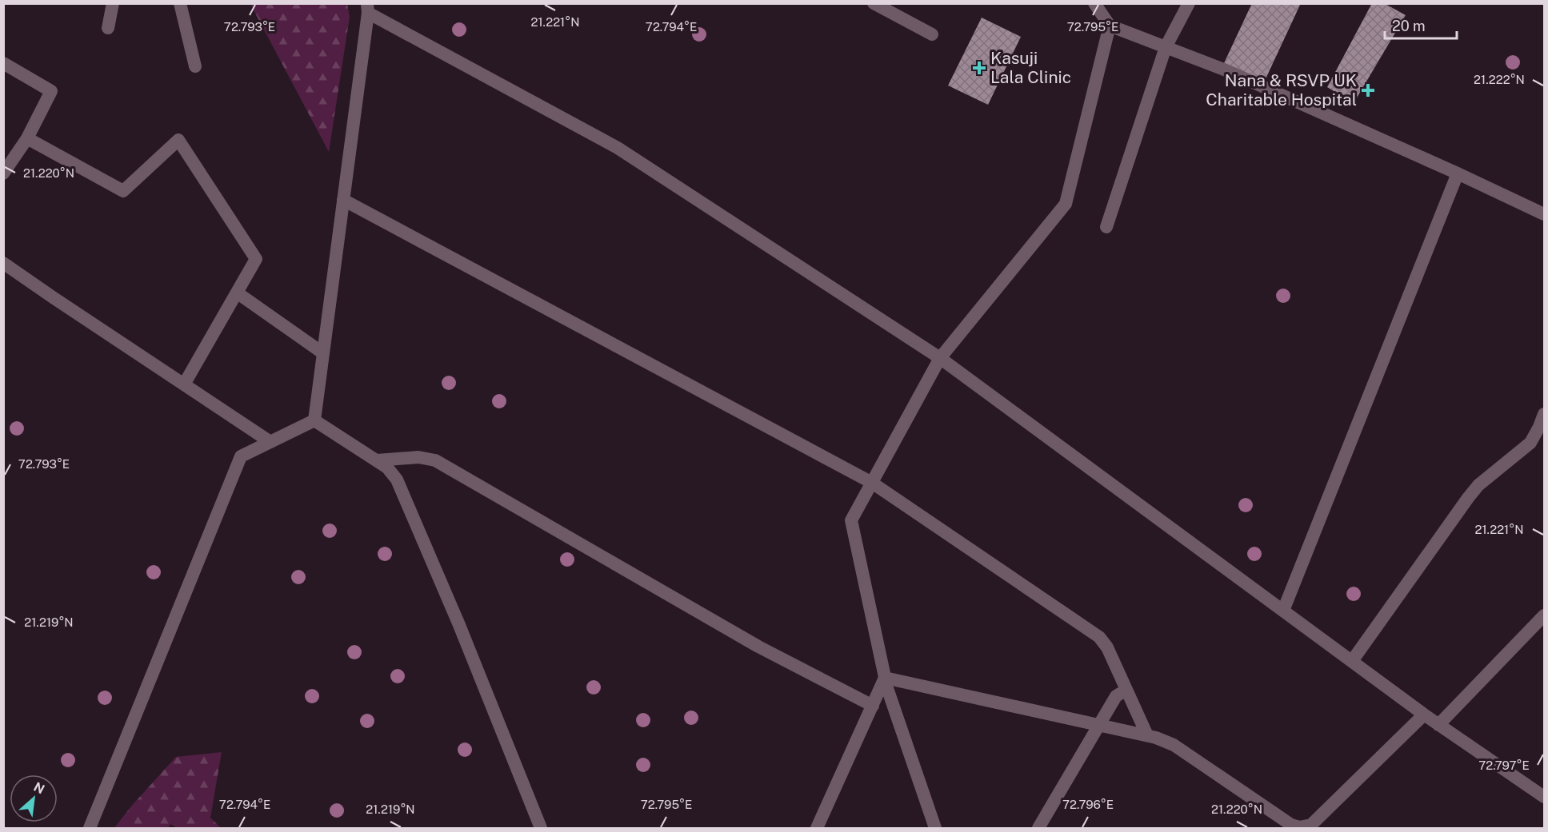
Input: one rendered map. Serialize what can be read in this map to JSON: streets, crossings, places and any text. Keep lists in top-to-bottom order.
{
  "places": {
    "health": ["Kasuji Lala Clinic", "Nana & RSVP UK Charitable Hospital"]
  },
  "scale_bar": "20 m",
  "north": "top right",
  "coordinates": [
    "21.221°N",
    "72.793°E",
    "72.794°E",
    "72.795°E",
    "21.222°N",
    "21.220°N",
    "21.219°N",
    "72.797°E",
    "72.796°E"
  ]
}
